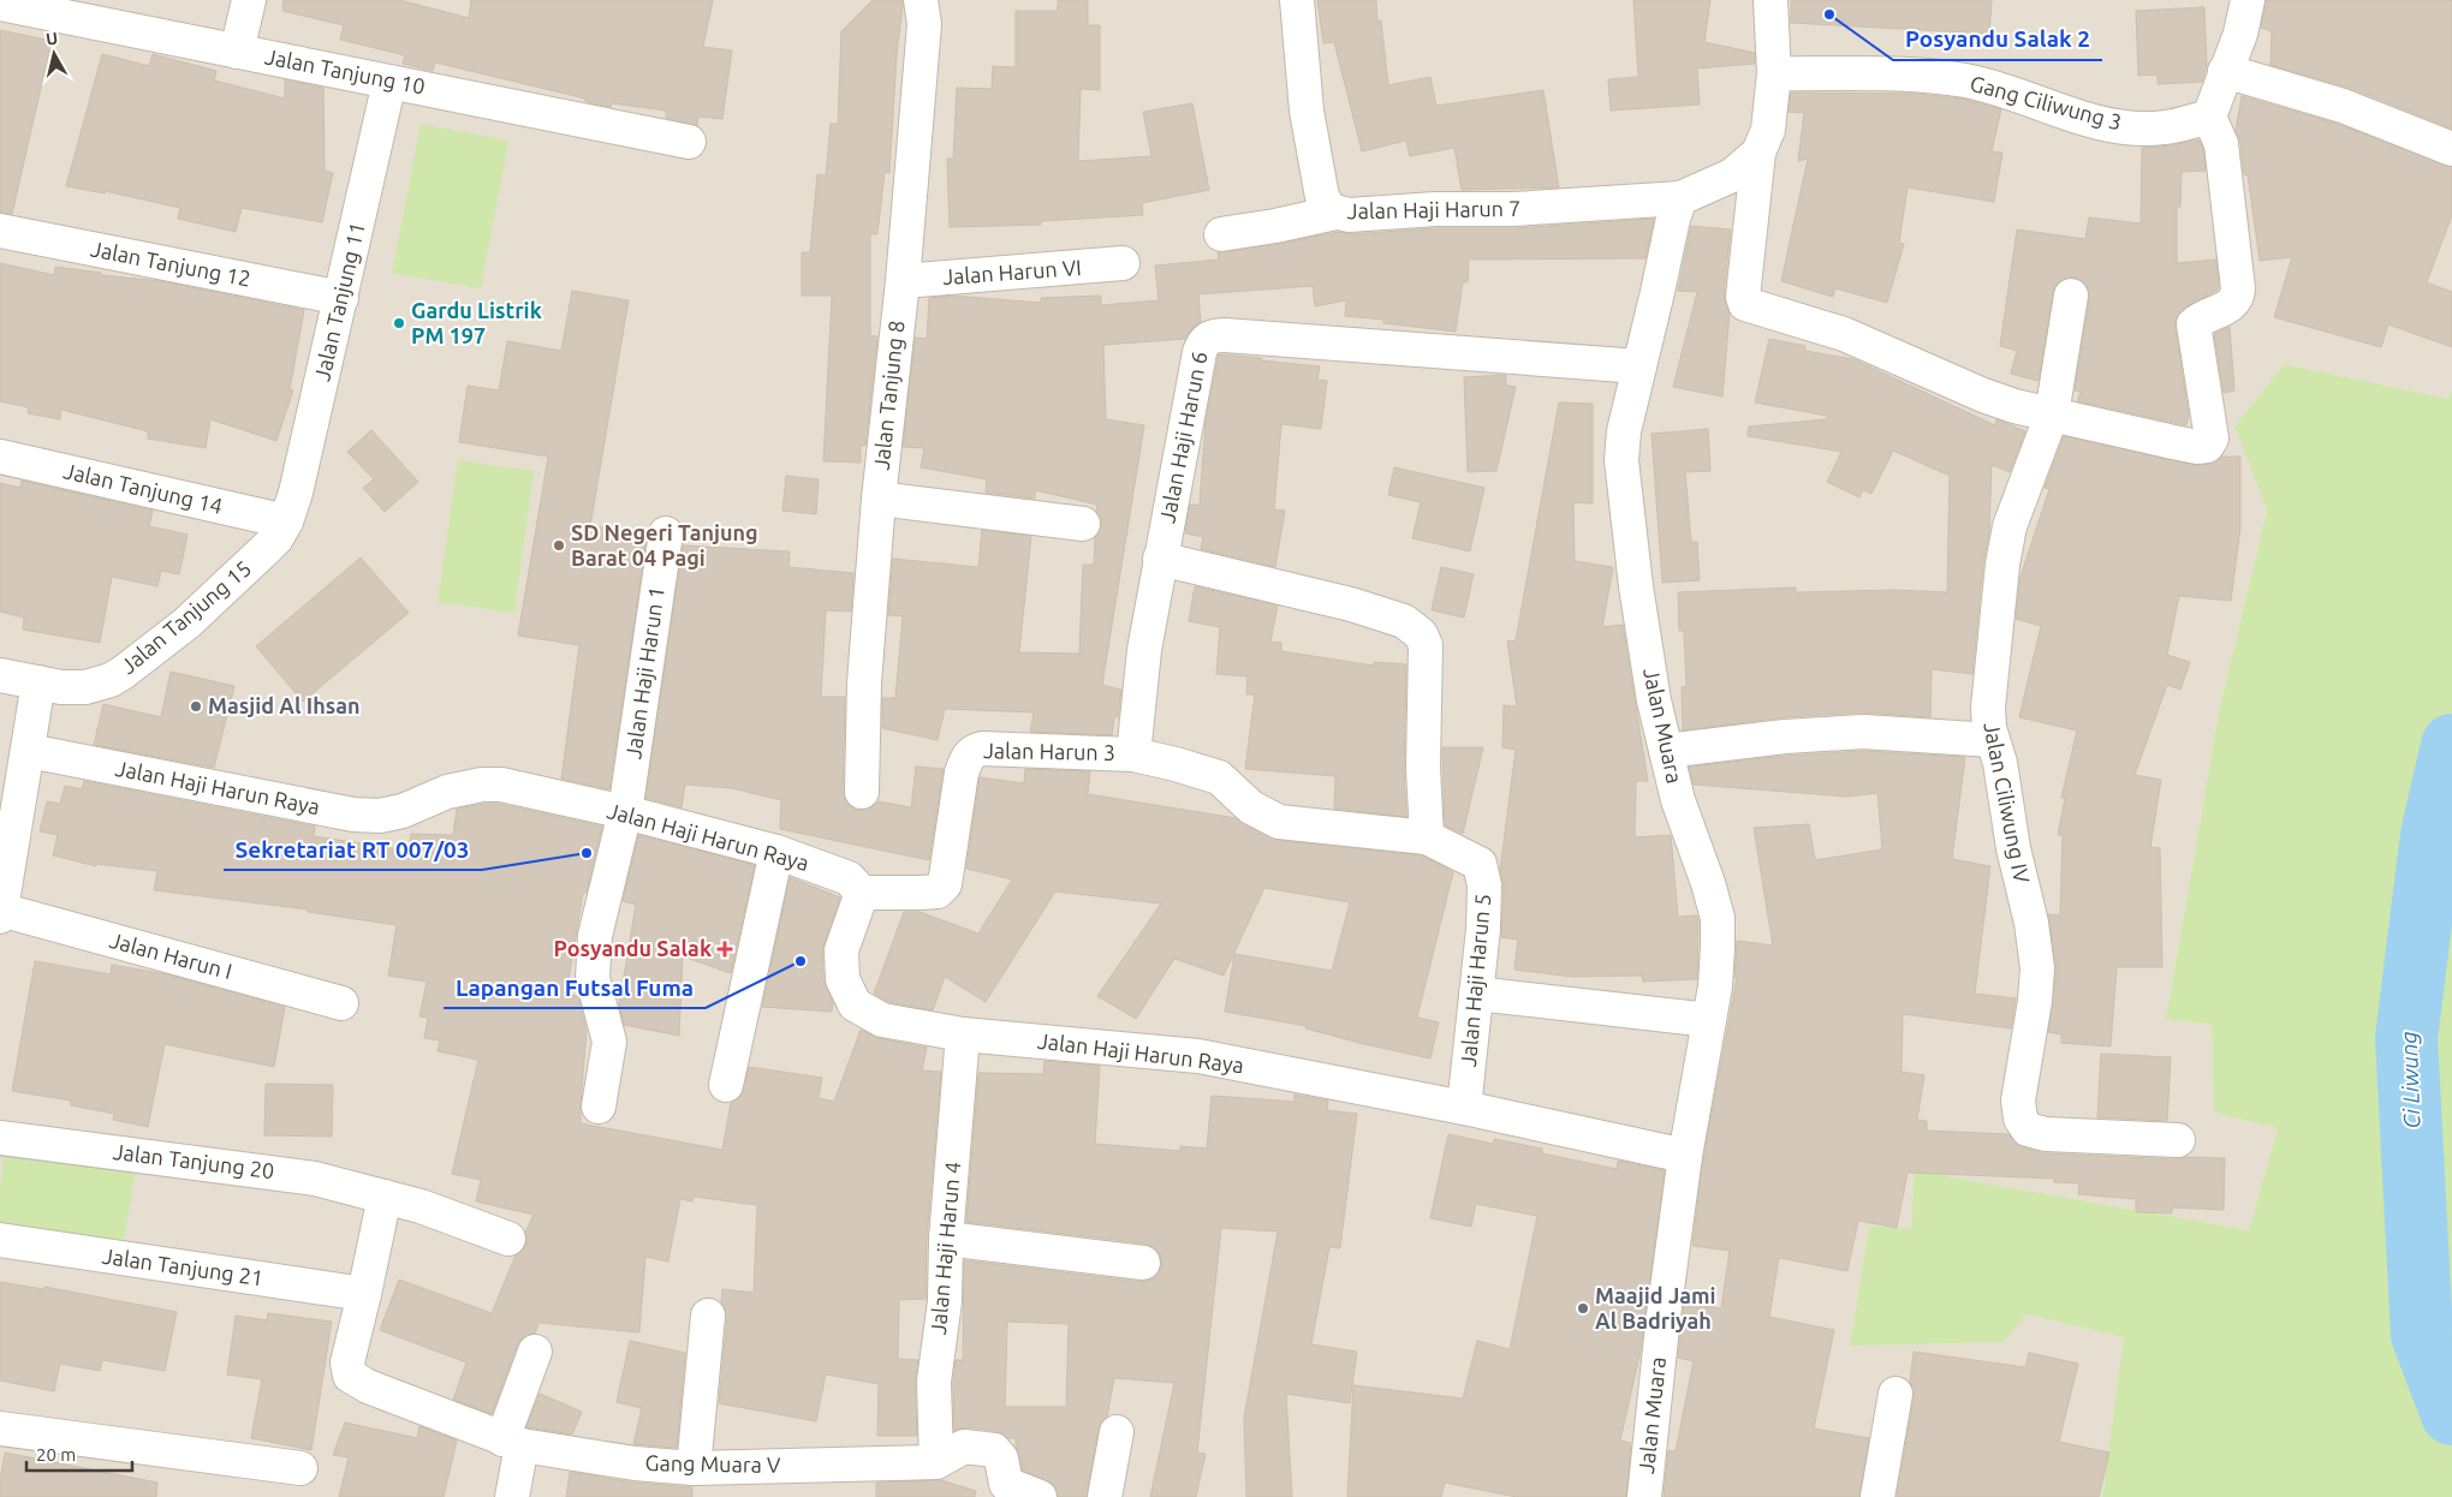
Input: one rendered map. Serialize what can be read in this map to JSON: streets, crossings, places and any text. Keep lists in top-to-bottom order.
{
  "streets": {
    "street": [
      "Jalan Tanjung 10",
      "Gang Ciliwung 3",
      "Jalan Haji Harun 7",
      "Jalan Tanjung 12",
      "Jalan Harun VI",
      "Jalan Tanjung 11",
      "Jalan Tanjung 8",
      "Jalan Haji Harun 6",
      "Jalan Tanjung 14",
      "Jalan Tanjung 15",
      "Jalan Haji Harun 1",
      "Jalan Muara",
      "Jalan Harun 3",
      "Jalan Haji Harun Raya",
      "Jalan Ciliwung IV",
      "Jalan Harun I",
      "Jalan Haji Harun 5",
      "Jalan Tanjung 20",
      "Jalan Haji Harun 4",
      "Jalan Tanjung 21",
      "Gang Muara V"
    ]
  },
  "crossings": [
    ["Jalan Tanjung 10", "Jalan Tanjung 11"],
    ["Jalan Haji Harun 7", "Jalan Muara"],
    ["Jalan Tanjung 12", "Jalan Tanjung 11"],
    ["Jalan Harun VI", "Jalan Tanjung 8"],
    ["Jalan Tanjung 11", "Jalan Tanjung 14"],
    ["Jalan Tanjung 11", "Jalan Tanjung 15"],
    ["Jalan Haji Harun 6", "Jalan Muara"],
    ["Jalan Haji Harun 6", "Jalan Harun 3"],
    ["Jalan Haji Harun 6", "Jalan Haji Harun 5"],
    ["Jalan Tanjung 14", "Jalan Tanjung 15"],
    ["Jalan Haji Harun 1", "Jalan Haji Harun Raya"],
    ["Jalan Muara", "Jalan Haji Harun Raya"],
    ["Jalan Harun 3", "Jalan Haji Harun Raya"],
    ["Jalan Harun 3", "Jalan Haji Harun 5"],
    ["Jalan Haji Harun Raya", "Jalan Haji Harun 5"],
    ["Jalan Haji Harun Raya", "Jalan Haji Harun 4"],
    ["Jalan Haji Harun 4", "Gang Muara V"],
    ["Jalan Tanjung 21", "Gang Muara V"]
  ],
  "water": ["Ci Liwung"],
  "places": {
    "other": [
      "Posyandu Salak 2",
      "Gardu Listrik PM 197",
      "SD Negeri Tanjung Barat 04 Pagi",
      "Masjid Al Ihsan",
      "Sekretariat RT 007/03",
      "Lapangan Futsal Fuma",
      "Maajid Jami Al Badriyah"
    ],
    "health": ["Posyandu Salak"]
  },
  "scale_bar": "20 m",
  "north": "top"
}
